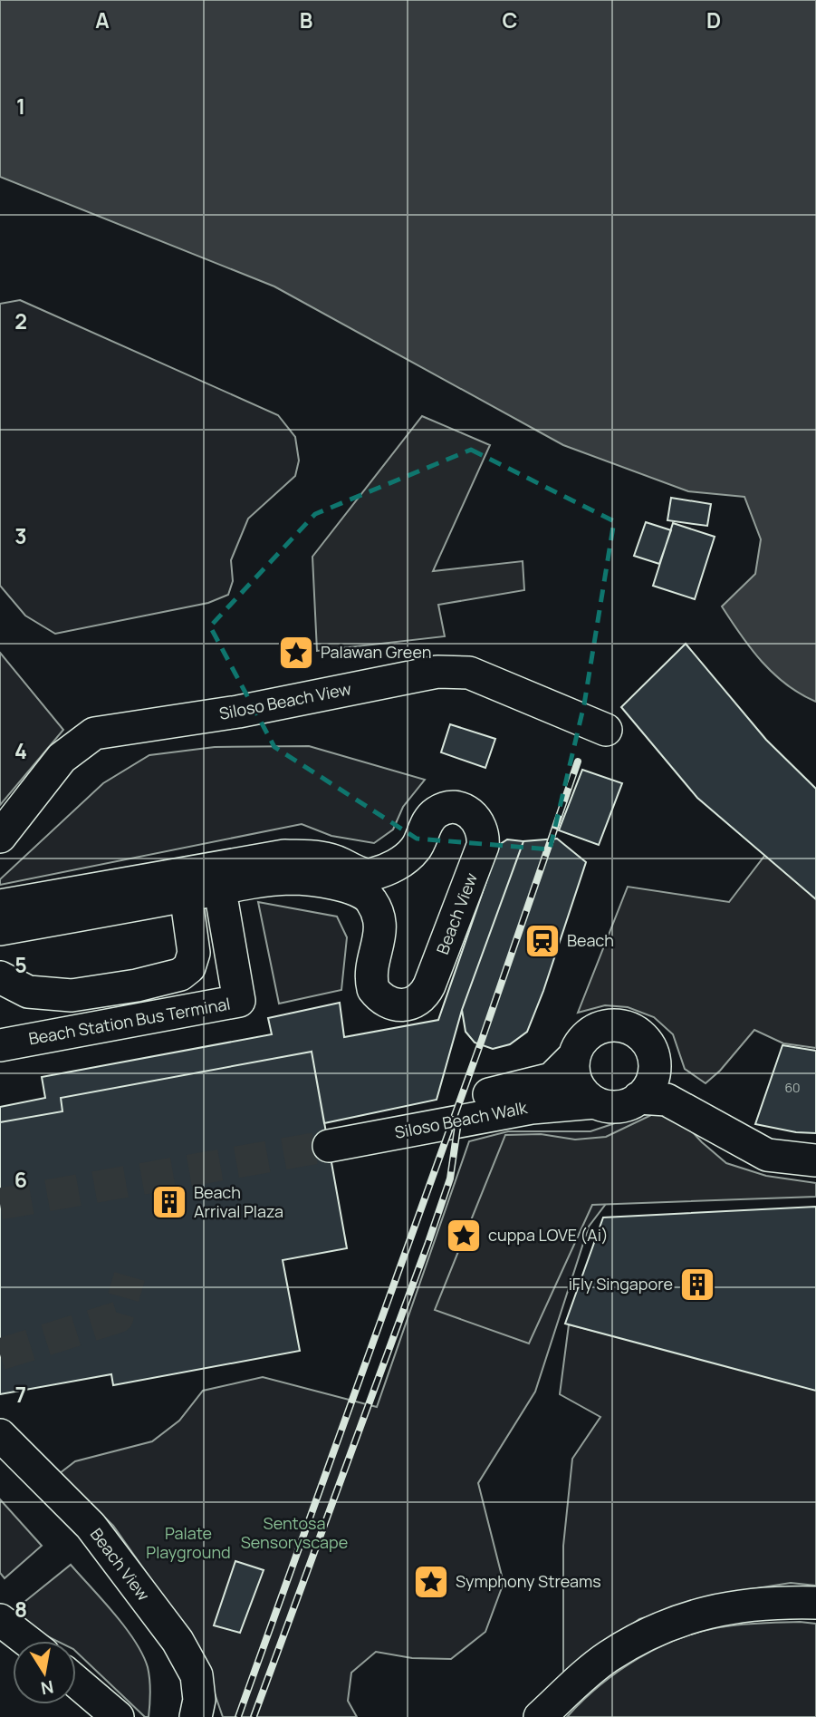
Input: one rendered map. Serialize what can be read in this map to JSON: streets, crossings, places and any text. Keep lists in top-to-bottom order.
{
  "streets": {
    "street": [
      "Siloso Beach View",
      "Beach View",
      "Beach Station Bus Terminal",
      "Siloso Beach Walk"
    ]
  },
  "crossings": [
    ["Beach View", "Beach Station Bus Terminal"]
  ],
  "parks": ["Sentosa Sensoryscape", "Palate Playground"],
  "places": {
    "place": ["Palawan Green", "cuppa LOVE (Ai)", "Symphony Streams"],
    "station": ["Beach"],
    "building": ["Beach Arrival Plaza", "iFly Singapore"]
  },
  "house_numbers": ["60"],
  "north": "bottom",
  "grid": {
    "columns": [
      "A",
      "B",
      "C",
      "D"
    ],
    "rows": [
      "1",
      "2",
      "3",
      "4",
      "5",
      "6",
      "7",
      "8"
    ]
  }
}
